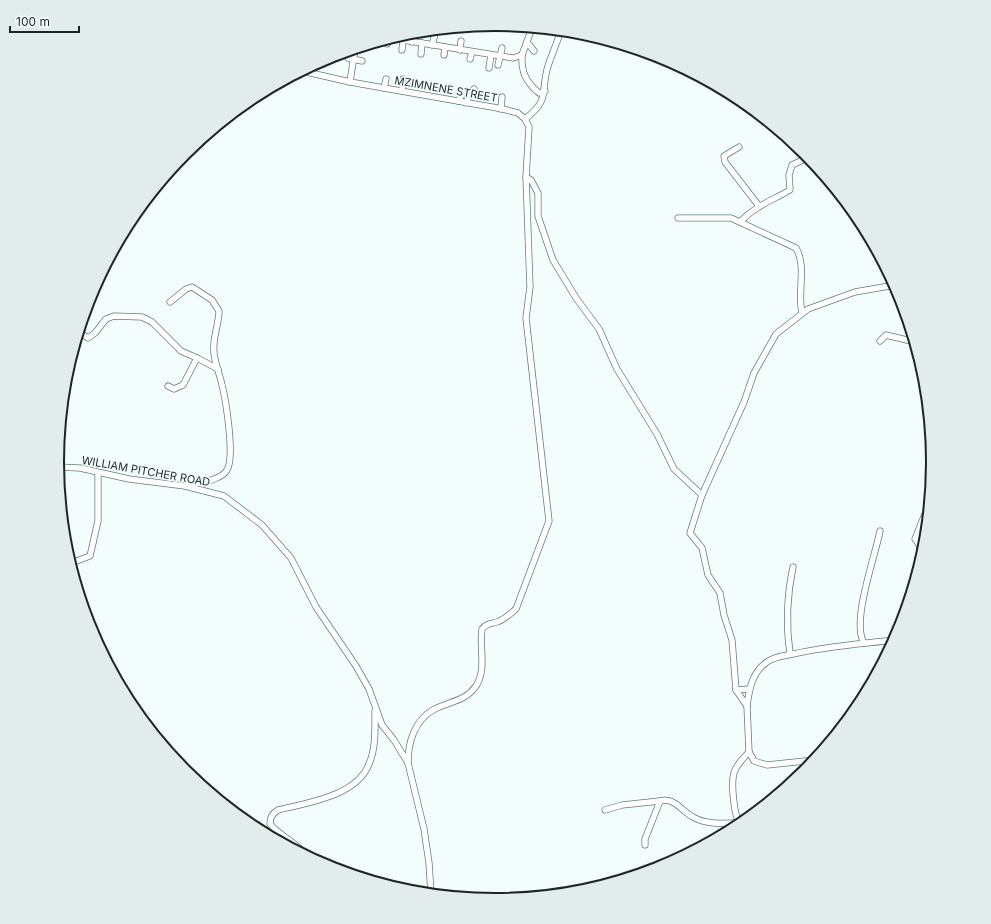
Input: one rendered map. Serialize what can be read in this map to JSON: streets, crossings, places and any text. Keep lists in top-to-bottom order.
{
  "streets": {
    "street": ["MZIMNENE STREET", "WILLIAM PITCHER ROAD"]
  },
  "scale_bar": "100 m"
}
